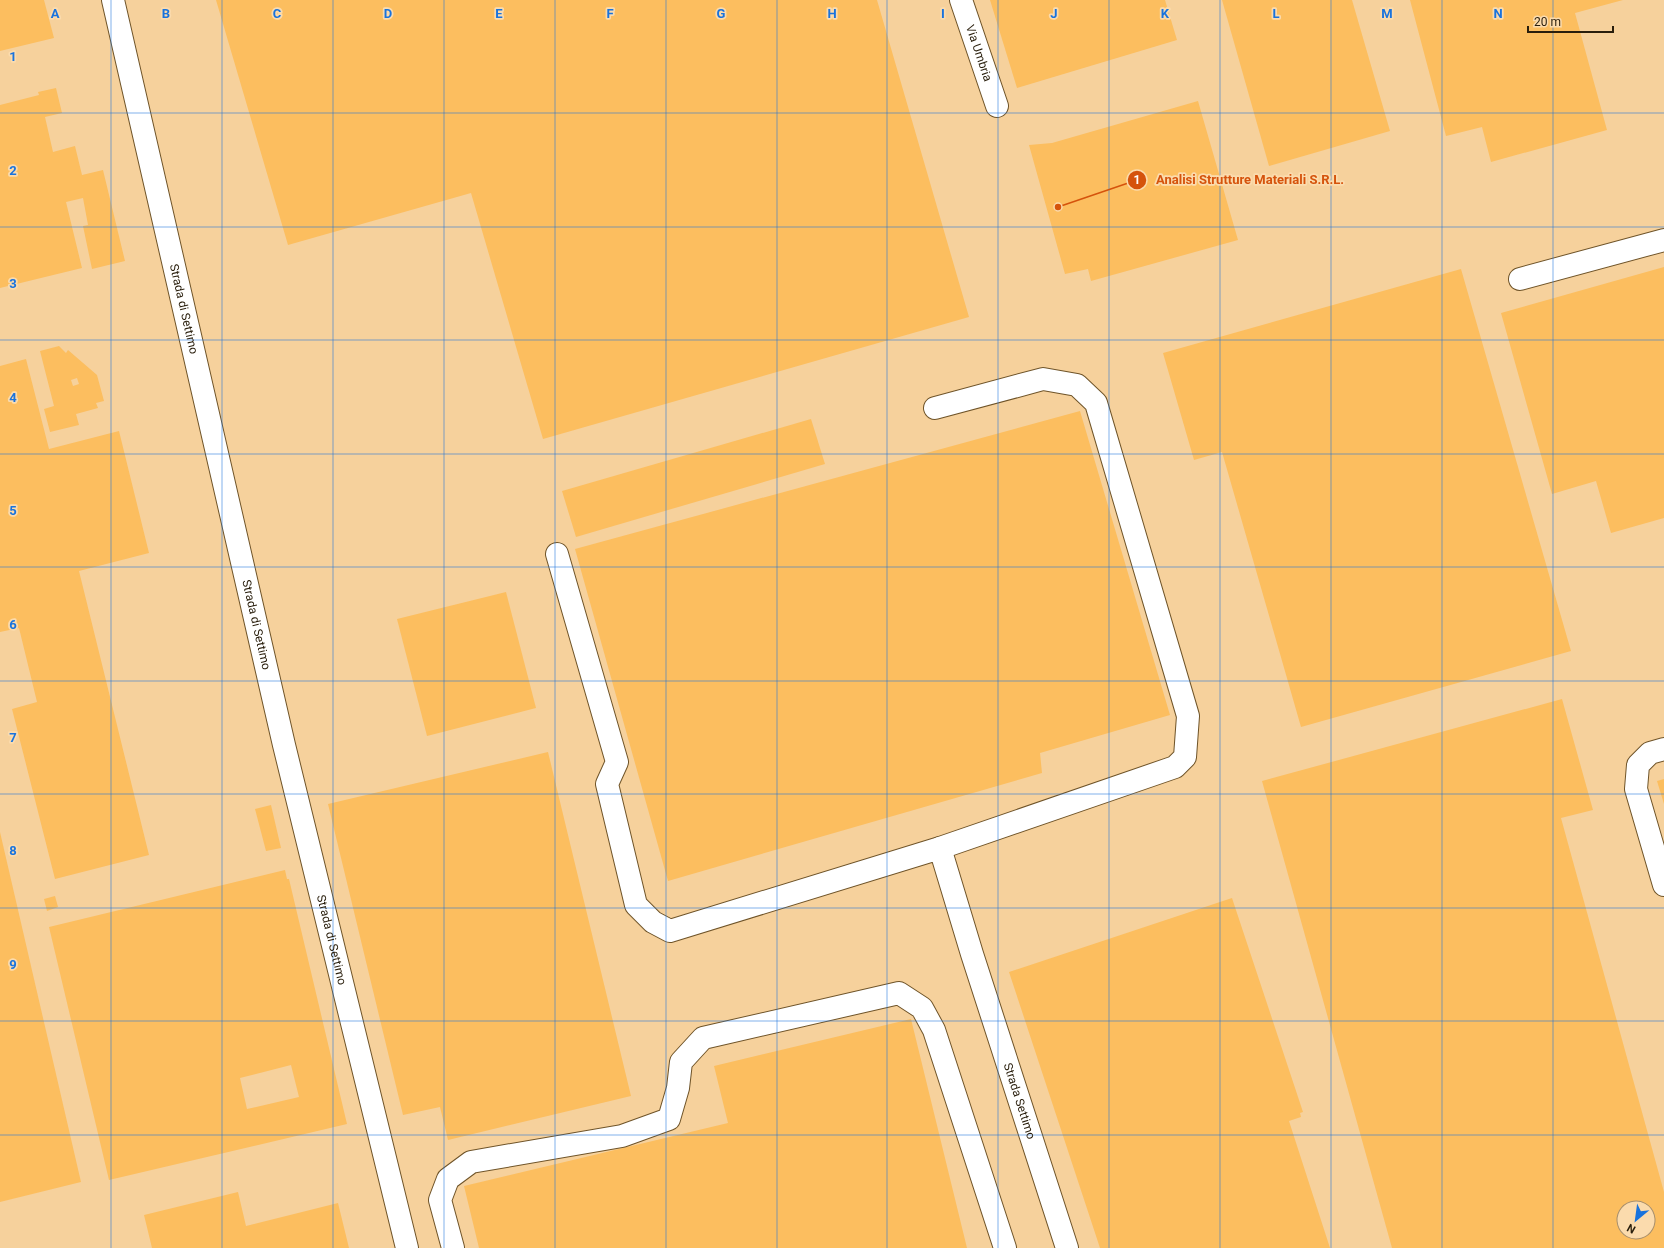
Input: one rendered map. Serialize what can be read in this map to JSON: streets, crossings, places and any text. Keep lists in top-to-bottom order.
{
  "streets": {
    "street": ["Via Umbria", "Strada di Settimo", "Strada Settimo"]
  },
  "places": ["Analisi Strutture Materiali S.R.L."],
  "scale_bar": "20 m",
  "north": "bottom left",
  "grid": {
    "columns": [
      "A",
      "B",
      "C",
      "D",
      "E",
      "F",
      "G",
      "H",
      "I",
      "J",
      "K",
      "L",
      "M",
      "N"
    ],
    "rows": [
      "1",
      "2",
      "3",
      "4",
      "5",
      "6",
      "7",
      "8",
      "9"
    ]
  }
}
